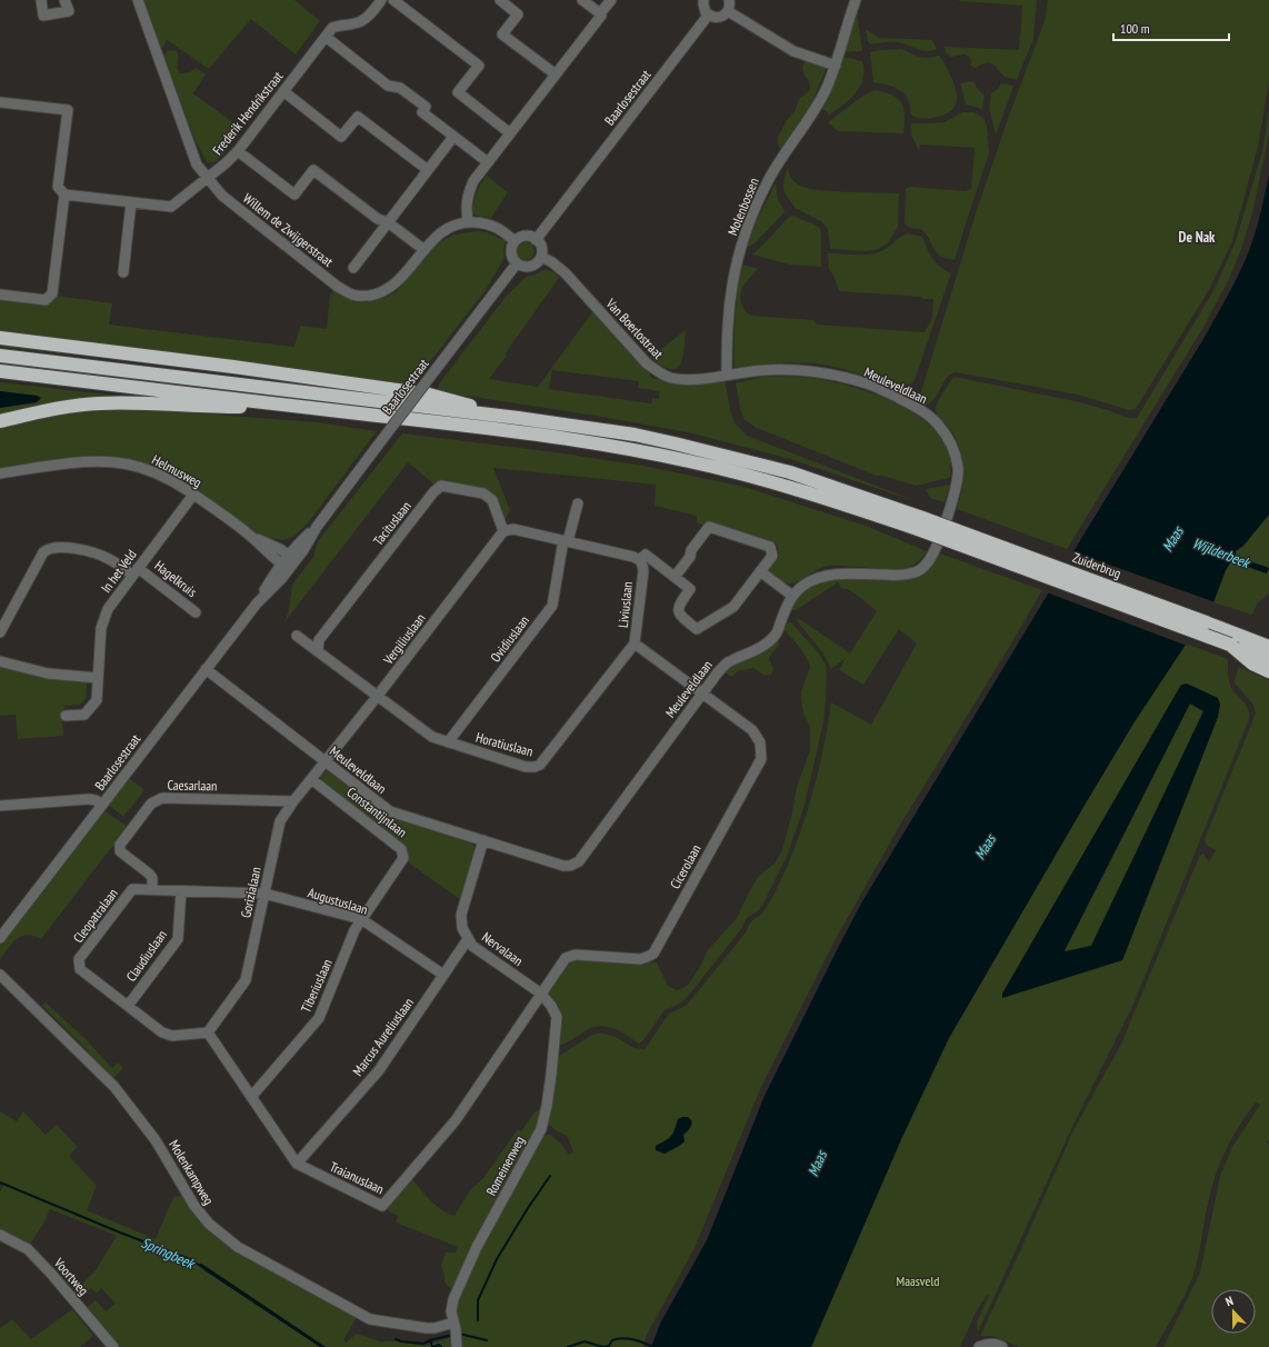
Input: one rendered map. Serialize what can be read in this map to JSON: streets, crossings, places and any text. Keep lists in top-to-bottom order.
{
  "streets": {
    "highway": ["Zuiderbrug"],
    "street": [
      "Baarlosestraat",
      "Frederik Hendrikstraat",
      "Molenbossen",
      "Willem de Zwijgerstraat",
      "Van Boerlostraat",
      "Meuleveldlaan",
      "Helmusweg",
      "Tacituslaan",
      "In het Veld",
      "Hagelkruis",
      "Liviuslaan",
      "Vergiliuslaan",
      "Ovidiuslaan",
      "Horatiuslaan",
      "Caesarlaan",
      "Constantijnlaan",
      "Cicerolaan",
      "Gorizialaan",
      "Augustuslaan",
      "Cleopatralaan",
      "Nervalaan",
      "Claudiuslaan",
      "Tiberiuslaan",
      "Marcus Aureliuslaan",
      "Romeinenweg",
      "Molenkampweg",
      "Traianuslaan",
      "Voortweg"
    ]
  },
  "crossings": [
    ["Baarlosestraat", "Willem de Zwijgerstraat"],
    ["Baarlosestraat", "Van Boerlostraat"],
    ["Baarlosestraat", "Meuleveldlaan"],
    ["Baarlosestraat", "Helmusweg"],
    ["Frederik Hendrikstraat", "Willem de Zwijgerstraat"],
    ["Molenbossen", "Van Boerlostraat"],
    ["Molenbossen", "Meuleveldlaan"],
    ["Willem de Zwijgerstraat", "Van Boerlostraat"],
    ["Van Boerlostraat", "Meuleveldlaan"],
    ["Meuleveldlaan", "Liviuslaan"],
    ["Meuleveldlaan", "Vergiliuslaan"],
    ["Meuleveldlaan", "Cicerolaan"],
    ["Meuleveldlaan", "Gorizialaan"],
    ["Meuleveldlaan", "Nervalaan"],
    ["Helmusweg", "In het Veld"],
    ["Tacituslaan", "Vergiliuslaan"],
    ["In het Veld", "Hagelkruis"],
    ["Liviuslaan", "Horatiuslaan"],
    ["Liviuslaan", "Cicerolaan"],
    ["Vergiliuslaan", "Horatiuslaan"],
    ["Vergiliuslaan", "Gorizialaan"],
    ["Ovidiuslaan", "Horatiuslaan"],
    ["Caesarlaan", "Gorizialaan"],
    ["Caesarlaan", "Cleopatralaan"],
    ["Constantijnlaan", "Gorizialaan"],
    ["Constantijnlaan", "Augustuslaan"],
    ["Constantijnlaan", "Tiberiuslaan"],
    ["Cicerolaan", "Nervalaan"],
    ["Cicerolaan", "Romeinenweg"],
    ["Cicerolaan", "Traianuslaan"],
    ["Gorizialaan", "Augustuslaan"],
    ["Gorizialaan", "Cleopatralaan"],
    ["Gorizialaan", "Traianuslaan"],
    ["Augustuslaan", "Cleopatralaan"],
    ["Augustuslaan", "Tiberiuslaan"],
    ["Augustuslaan", "Marcus Aureliuslaan"],
    ["Cleopatralaan", "Claudiuslaan"],
    ["Cleopatralaan", "Traianuslaan"],
    ["Nervalaan", "Marcus Aureliuslaan"],
    ["Nervalaan", "Romeinenweg"],
    ["Nervalaan", "Traianuslaan"],
    ["Tiberiuslaan", "Traianuslaan"],
    ["Marcus Aureliuslaan", "Traianuslaan"],
    ["Romeinenweg", "Molenkampweg"],
    ["Romeinenweg", "Traianuslaan"]
  ],
  "districts": ["De Nak"],
  "water": ["Maas", "Wijlderbeek", "Springbeek"],
  "parks": ["Maasveld"],
  "scale_bar": "100 m",
  "north": "top"
}
